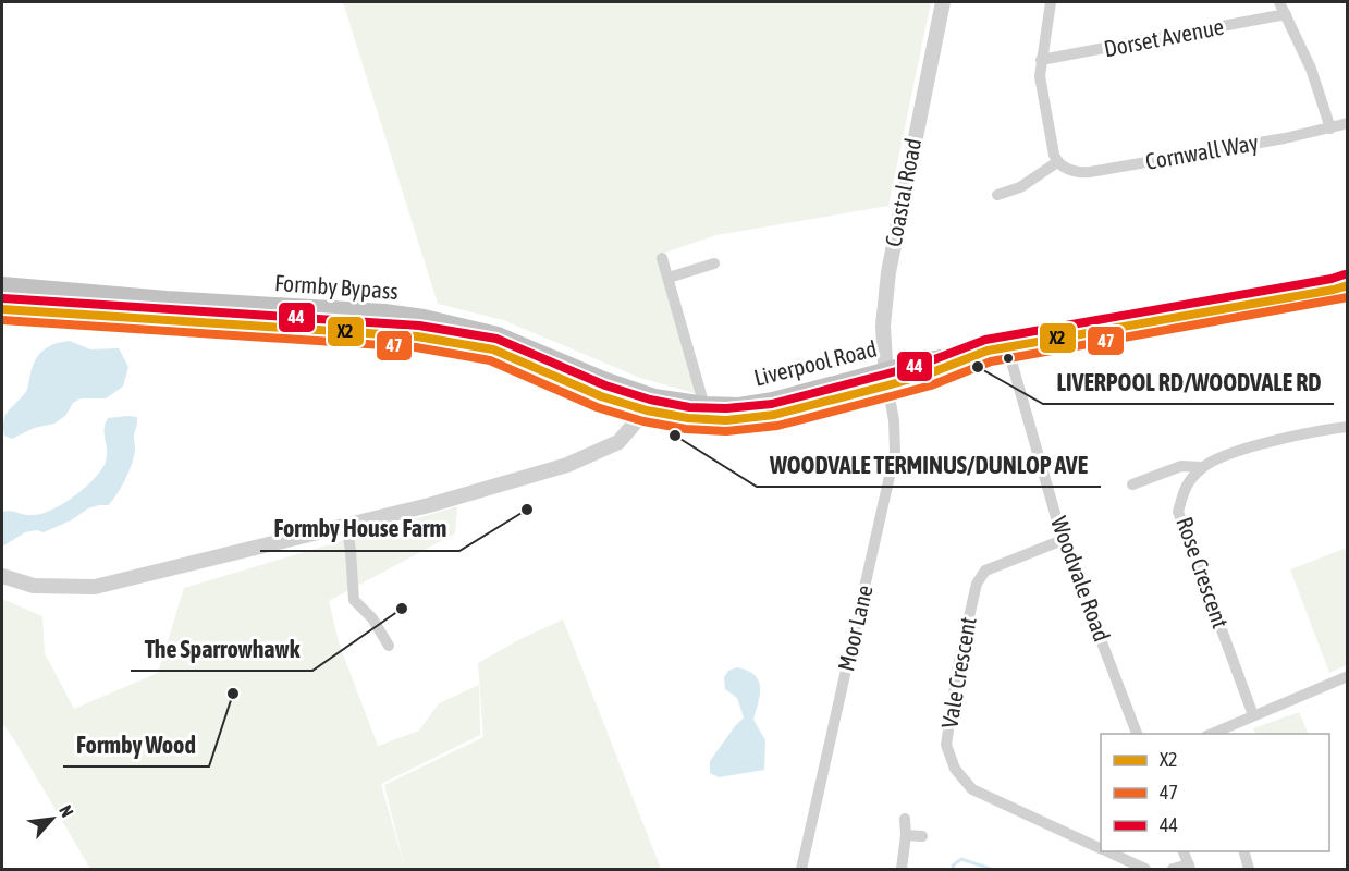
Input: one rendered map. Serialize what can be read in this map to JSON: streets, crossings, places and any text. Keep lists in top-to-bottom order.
{
  "streets": {
    "highway": ["Formby Bypass", "Liverpool Road"],
    "street": [
      "Dorset Avenue",
      "Cornwall Way",
      "Coastal Road",
      "Rose Crescent",
      "Woodvale Road",
      "Moor Lane",
      "Vale Crescent"
    ]
  },
  "crossings": [
    ["Coastal Road", "Liverpool Road"],
    ["Coastal Road", "Moor Lane"],
    ["Formby Bypass", "Liverpool Road"],
    ["Liverpool Road", "Woodvale Road"],
    ["Liverpool Road", "Moor Lane"],
    ["Woodvale Road", "Vale Crescent"]
  ],
  "places": [
    "LIVERPOOL RD/WOODVALE RD",
    "WOODVALE TERMINUS/DUNLOP AVE",
    "Formby House Farm",
    "The Sparrowhawk",
    "Formby Wood"
  ],
  "lines": ["transit line 44", "transit line X2", "transit line 47"],
  "legend": ["X2", "47", "44"],
  "north": "top right"
}
